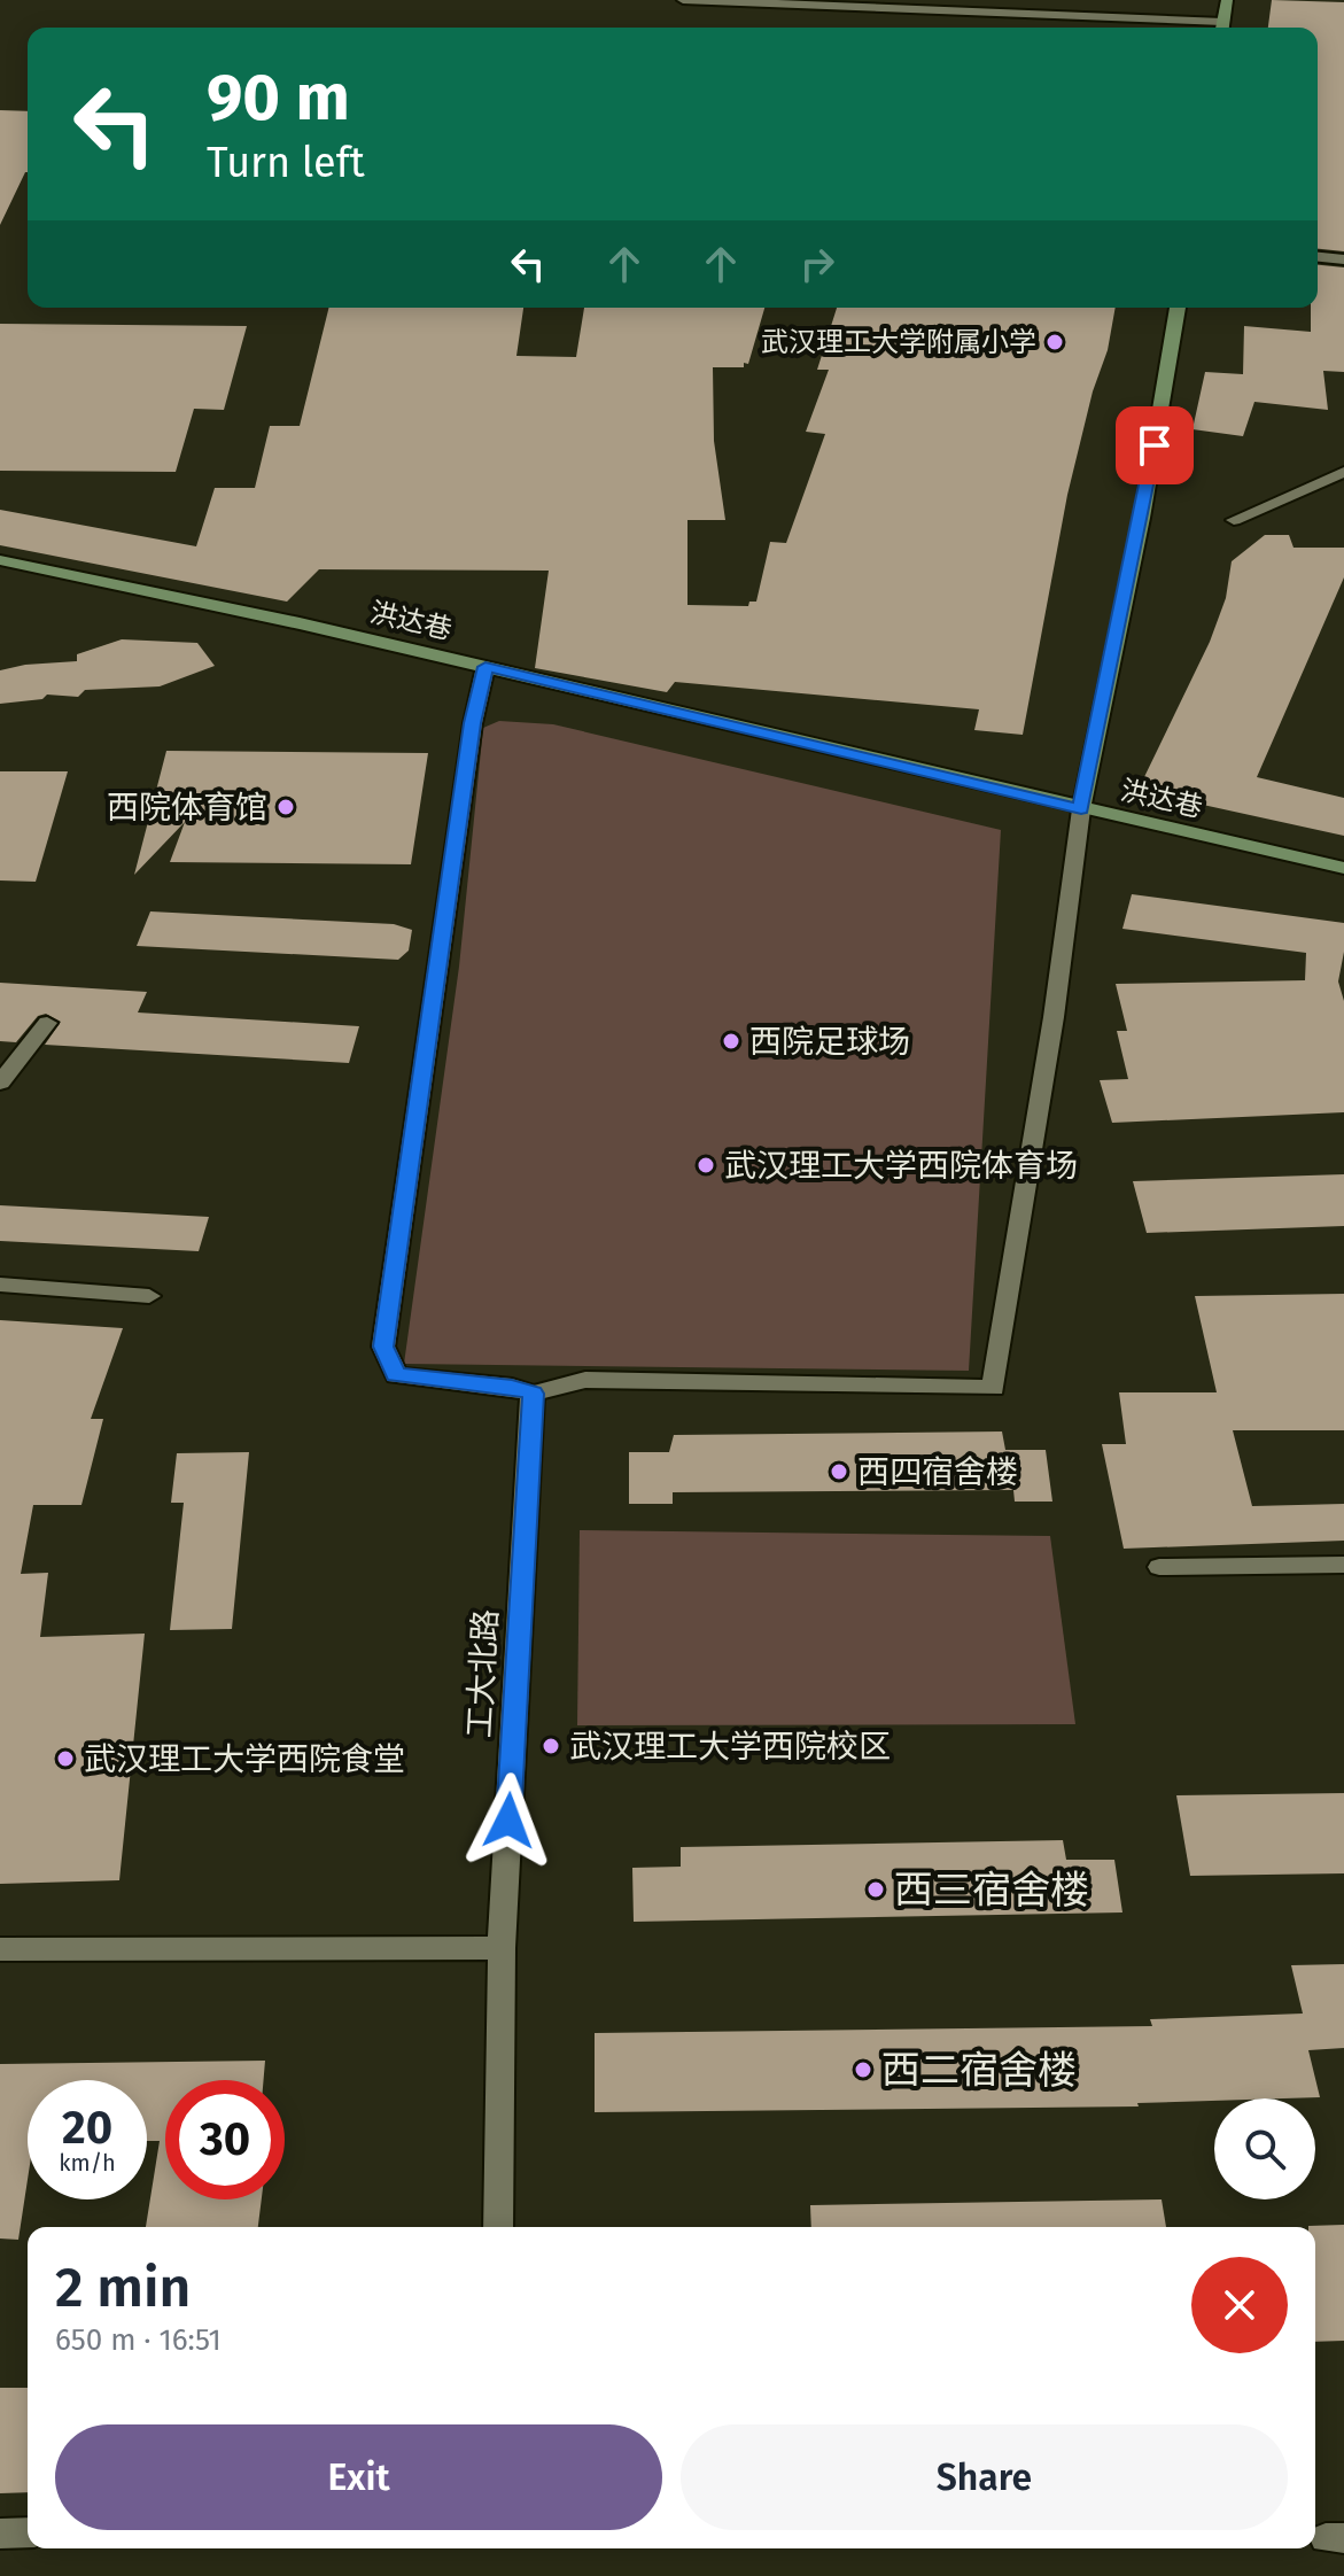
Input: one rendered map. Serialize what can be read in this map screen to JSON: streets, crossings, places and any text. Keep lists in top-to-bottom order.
{
  "streets": {
    "street": ["洪达巷", "工大北路"]
  },
  "places": [
    "武汉理工大学附属小学",
    "西院体育馆",
    "西院足球场",
    "武汉理工大学西院体育场",
    "西四宿舍楼",
    "武汉理工大学西院校区",
    "武汉理工大学西院食堂",
    "西三宿舍楼",
    "西二宿舍楼"
  ],
  "page": {
    "turn": ["90 m", "Turn left"],
    "speed": "20 km/h",
    "limit": "30",
    "heading": ["2 min", "650 m · 16:51"],
    "buttons": ["Exit", "Share"]
  }
}
